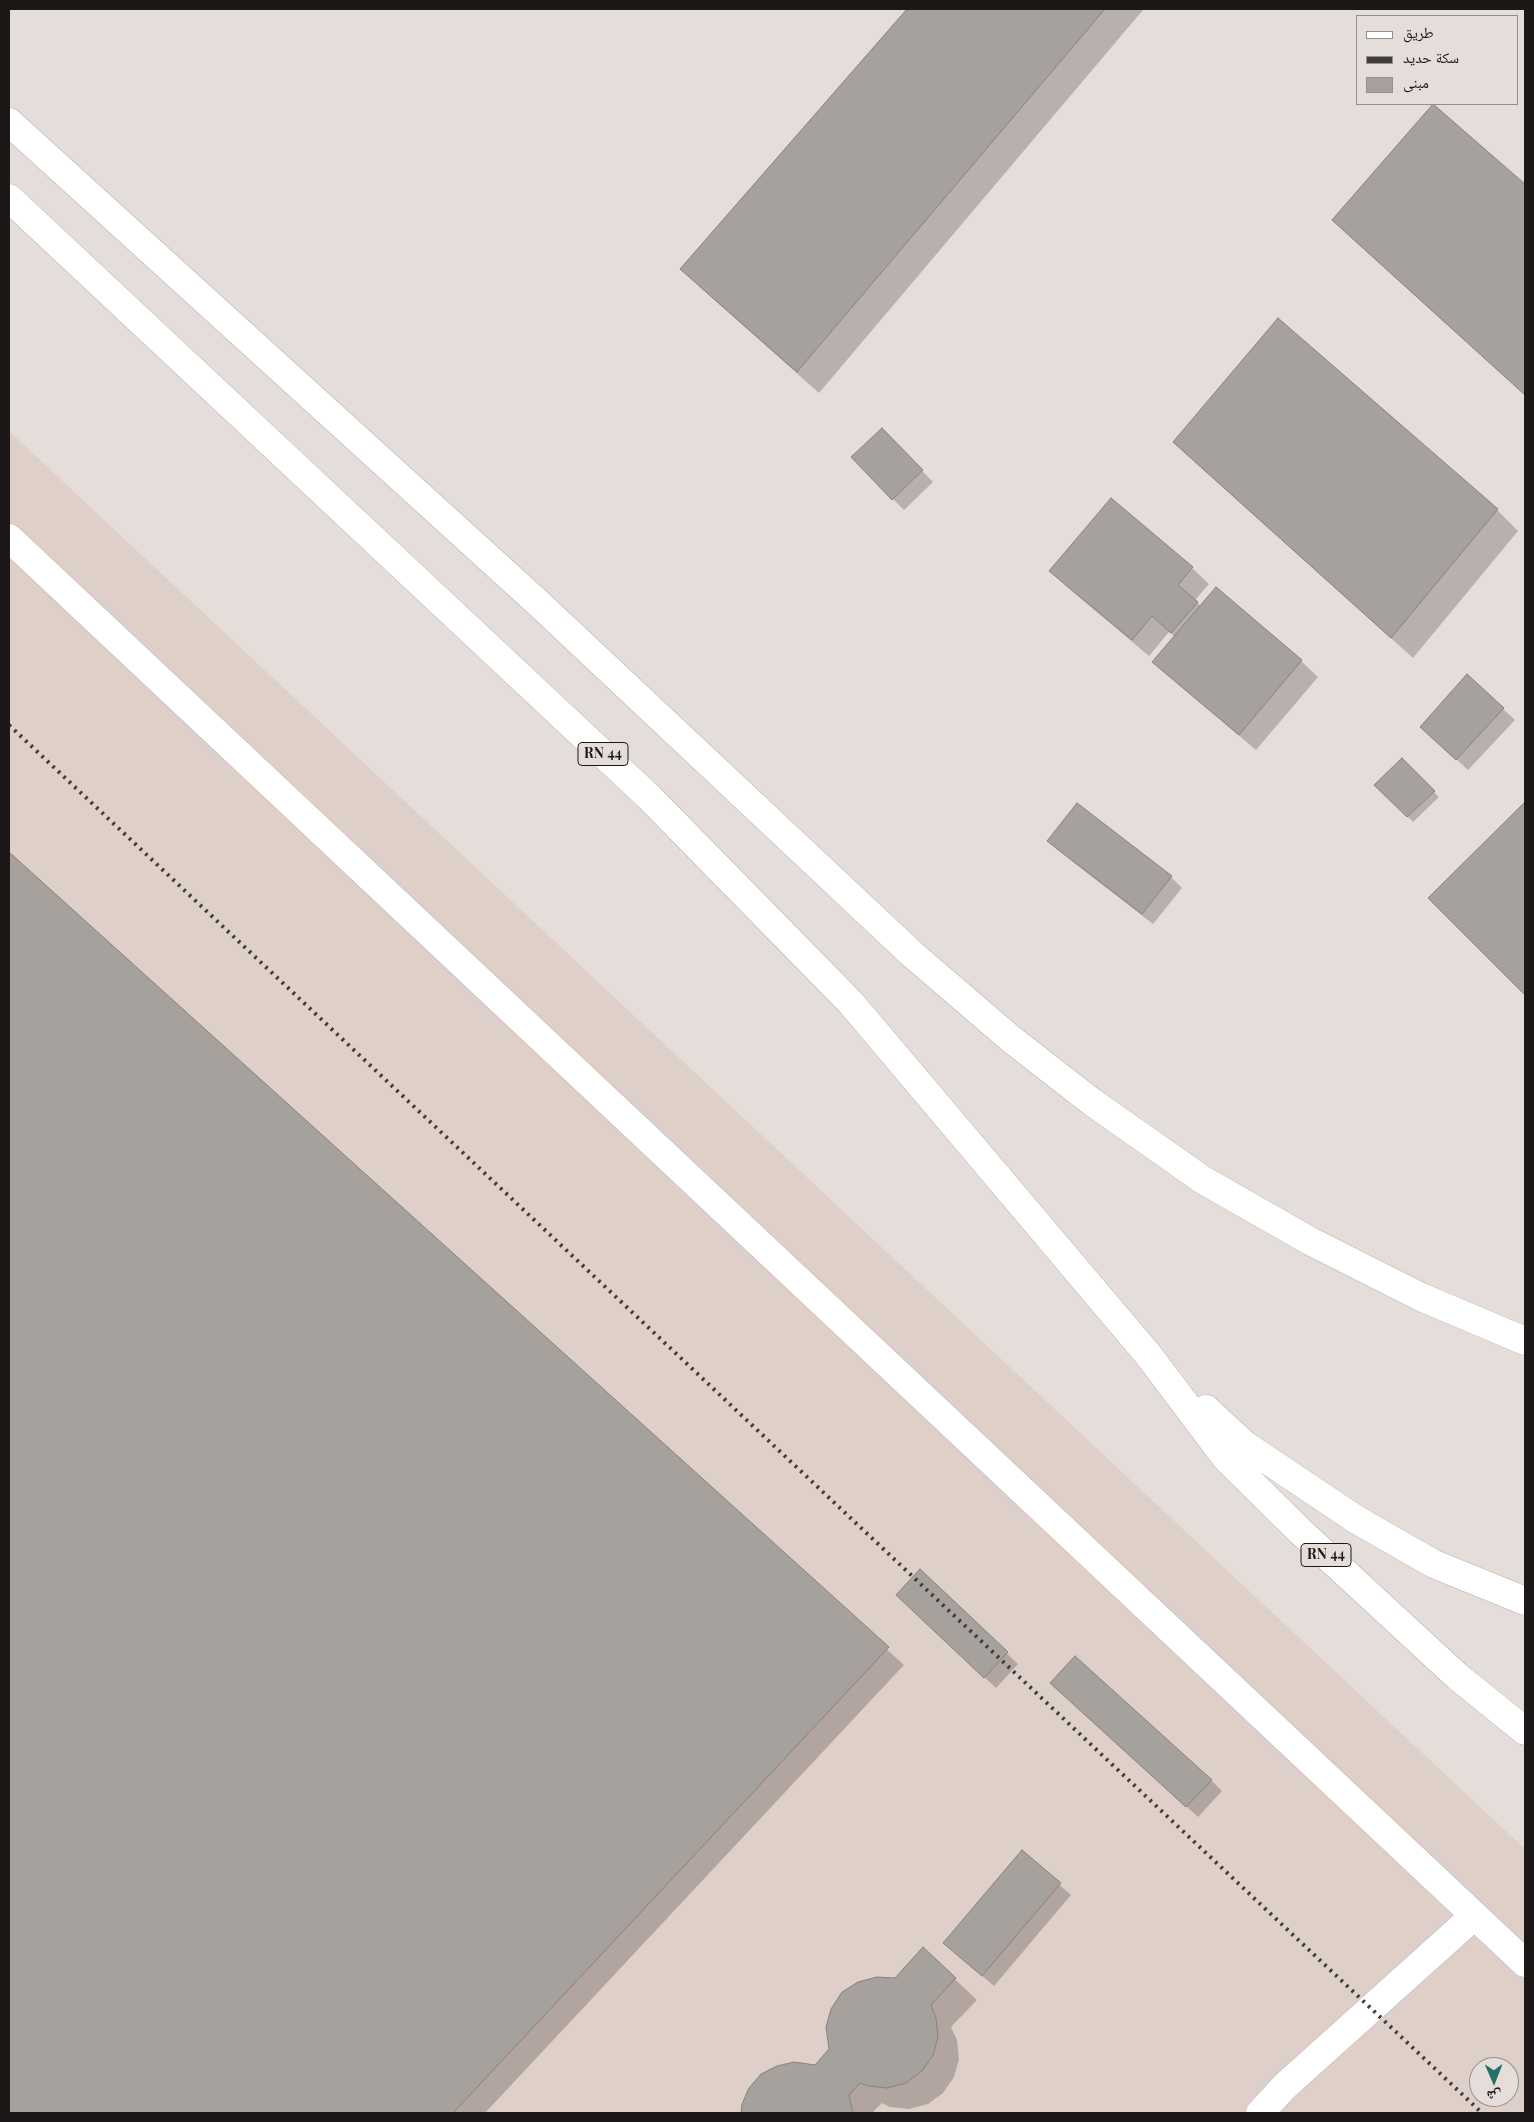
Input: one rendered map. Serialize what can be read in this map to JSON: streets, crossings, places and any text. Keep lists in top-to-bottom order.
{
  "streets": {
    "main road": ["RN 44"]
  },
  "legend": ["طريق", "سكة حديد", "مبنى"],
  "north": "bottom"
}
